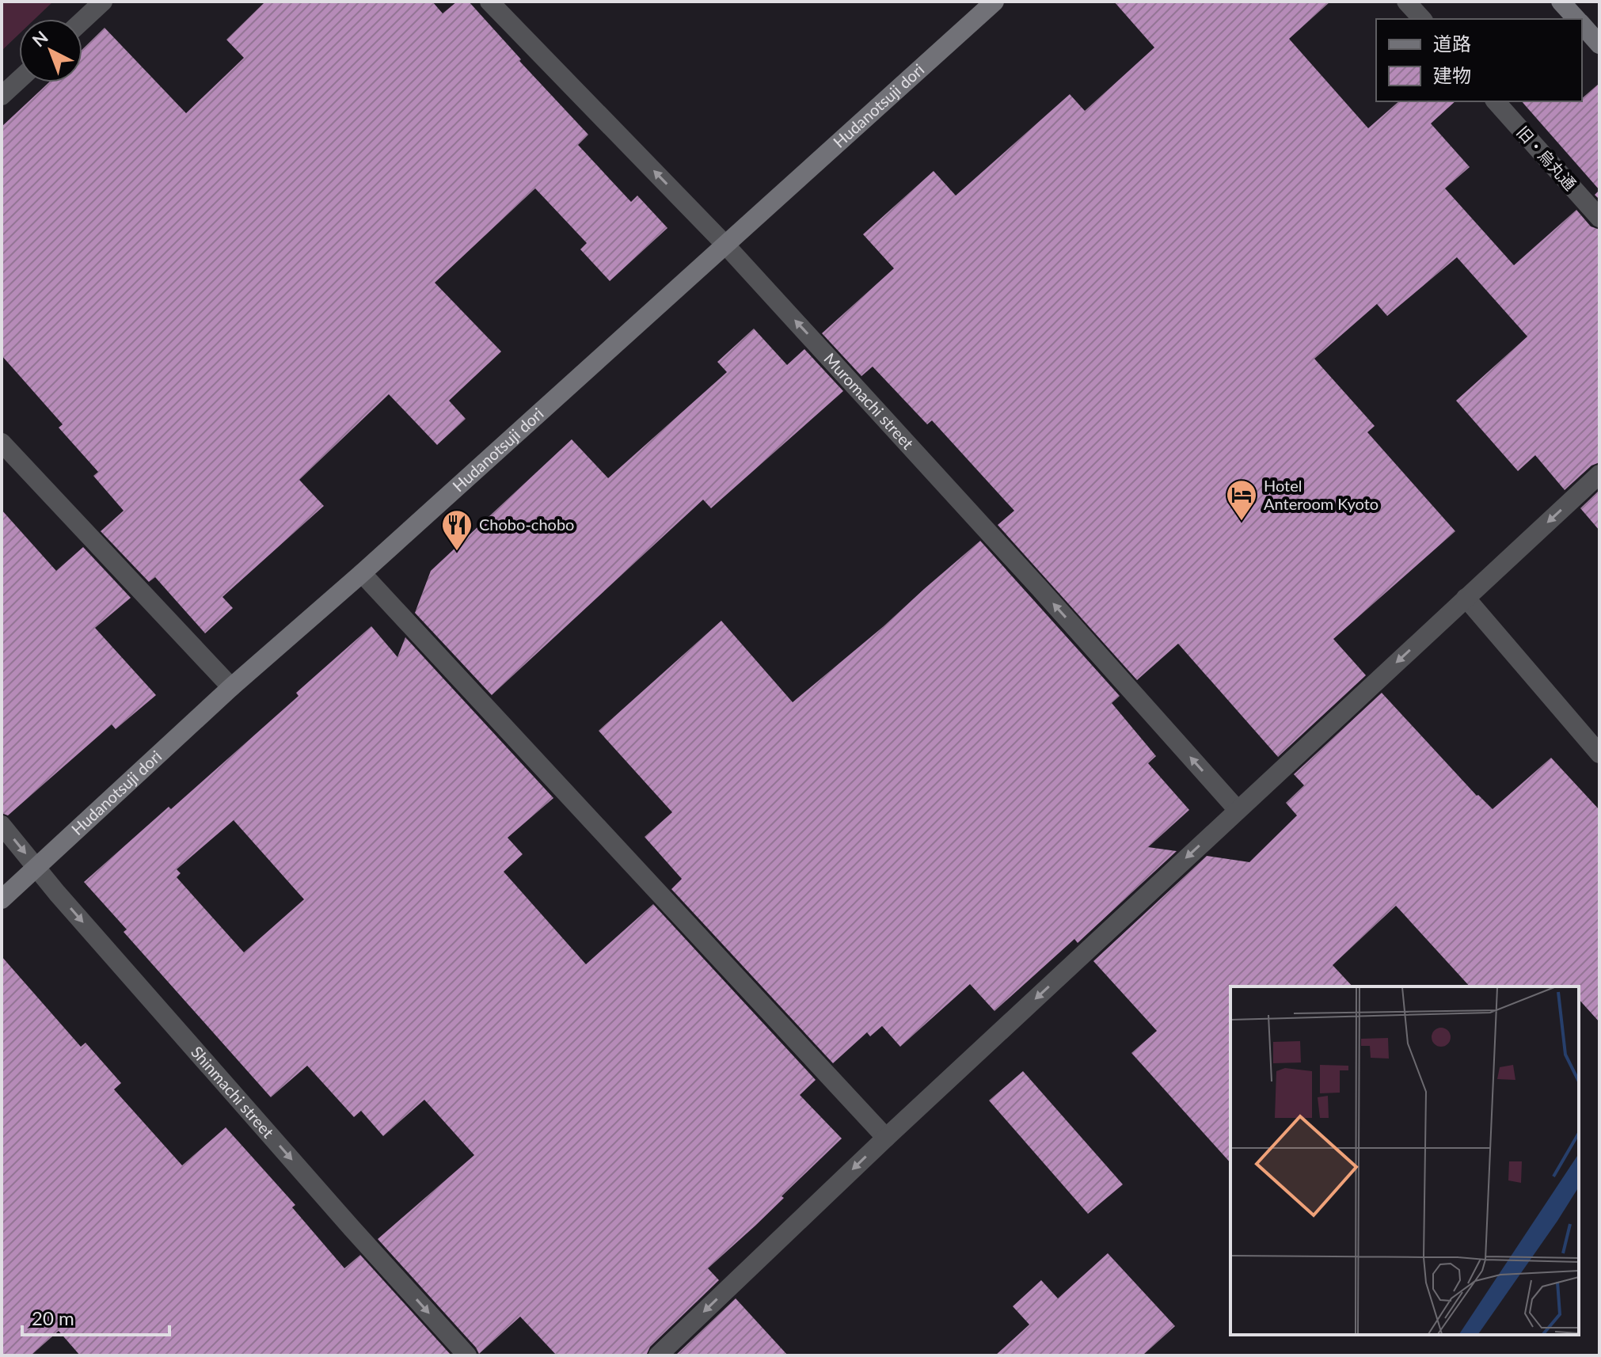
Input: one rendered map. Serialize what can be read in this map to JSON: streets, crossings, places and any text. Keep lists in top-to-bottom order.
{
  "streets": {
    "street": [
      "Hudanotsuji dori",
      "旧・烏丸通",
      "Muromachi street",
      "Shinmachi street"
    ]
  },
  "crossings": [
    ["Hudanotsuji dori", "Muromachi street"],
    ["Hudanotsuji dori", "Shinmachi street"]
  ],
  "one_way": ["Muromachi street", "Shinmachi street"],
  "places": {
    "hotel": ["Hotel Anteroom Kyoto"],
    "restaurant": ["Chobo-chobo"]
  },
  "legend": ["道路", "建物"],
  "scale_bar": "20 m",
  "north": "top left"
}
